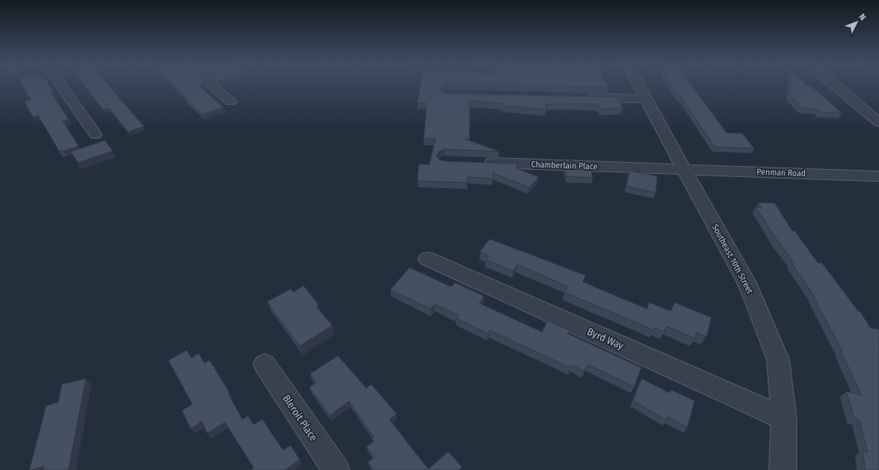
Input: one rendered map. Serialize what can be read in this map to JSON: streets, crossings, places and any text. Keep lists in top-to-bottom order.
{
  "streets": {
    "street": [
      "Chamberlain Place",
      "Penman Road",
      "Southeast 10th Street",
      "Byrd Way",
      "Bleroit Place"
    ]
  },
  "crossings": [
    ["Chamberlain Place", "Penman Road"],
    ["Chamberlain Place", "Southeast 10th Street"],
    ["Penman Road", "Southeast 10th Street"],
    ["Southeast 10th Street", "Byrd Way"]
  ],
  "north": "top right"
}
